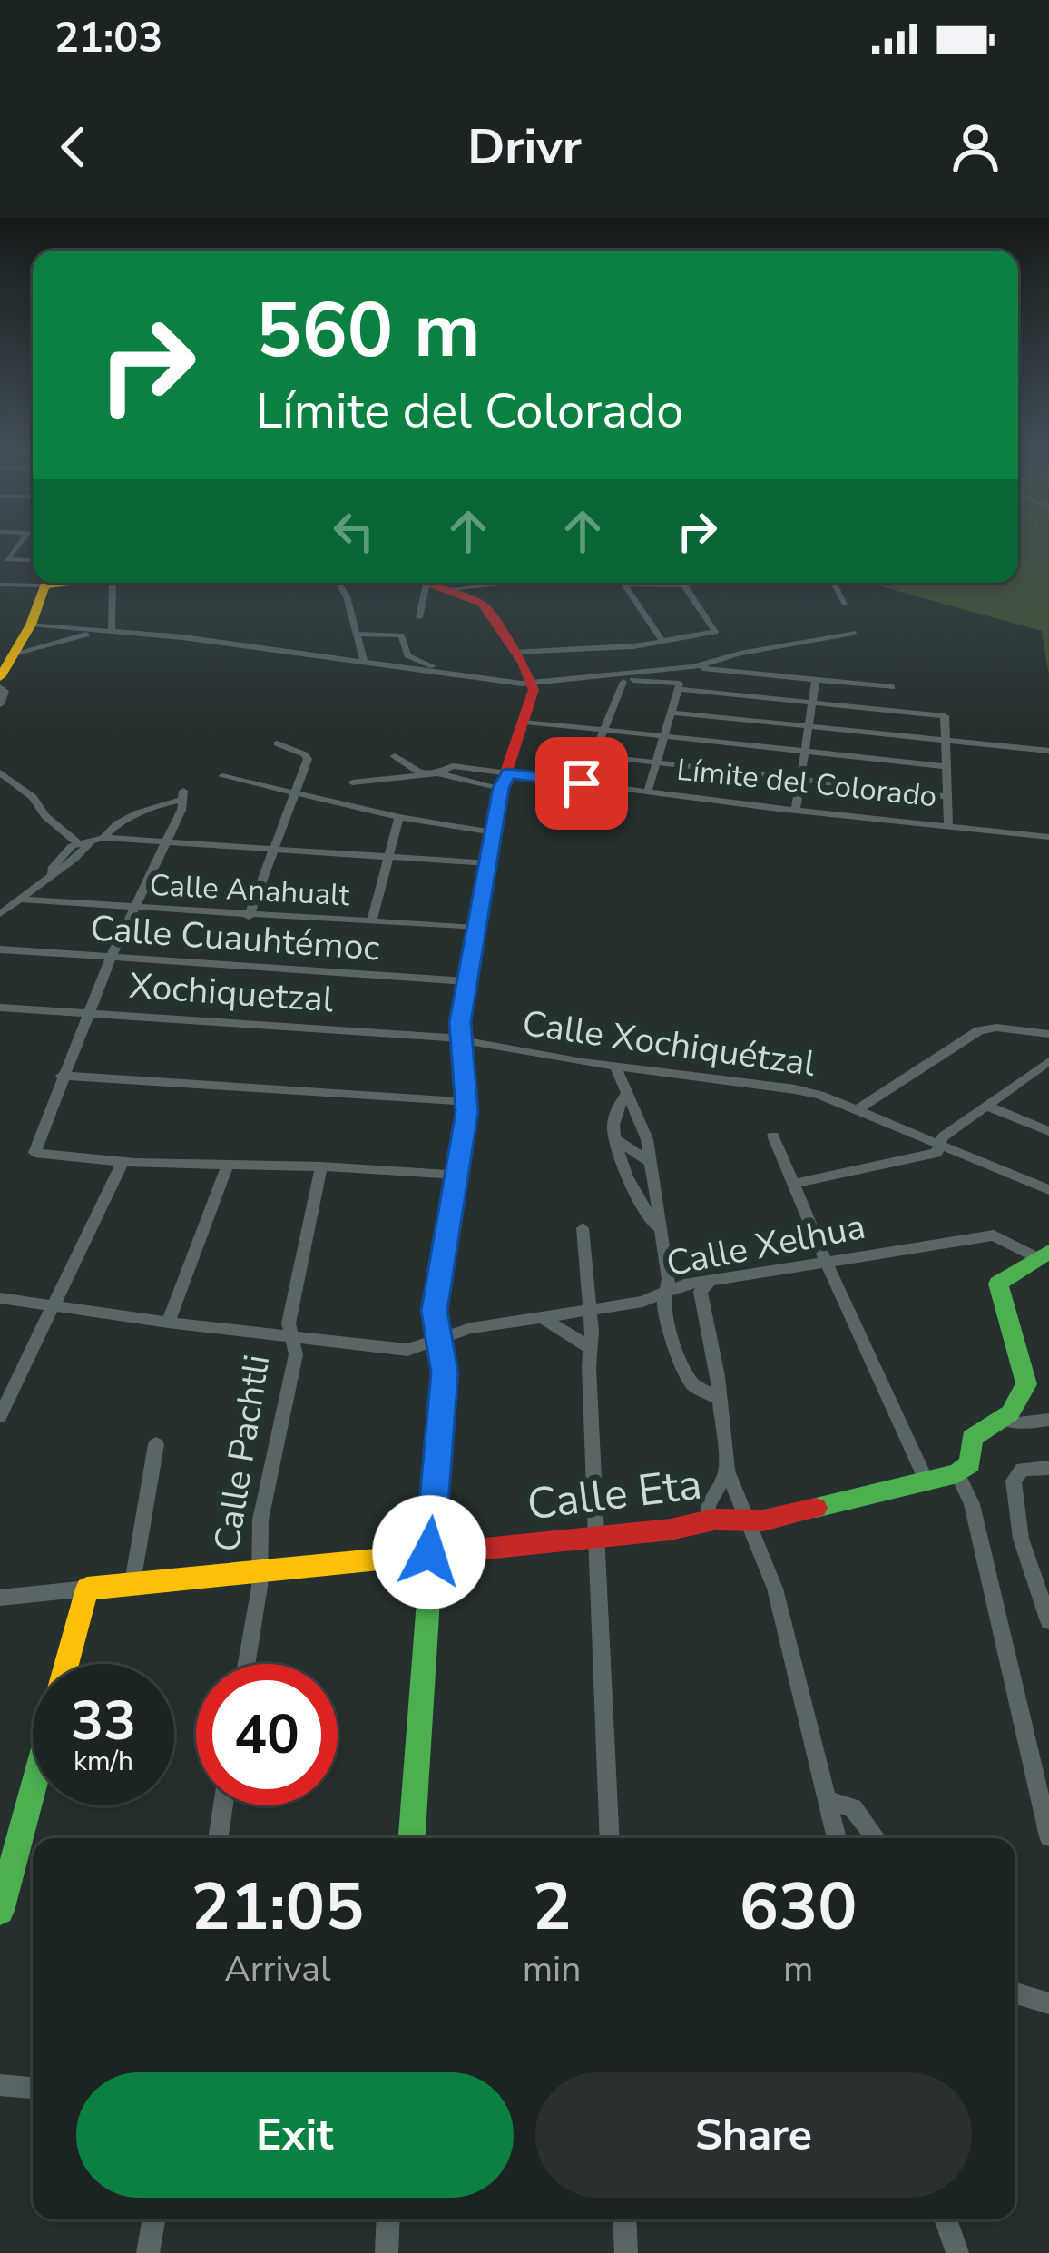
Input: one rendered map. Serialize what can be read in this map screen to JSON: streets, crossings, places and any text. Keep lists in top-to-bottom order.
{
  "streets": {
    "street": [
      "Límite del Colorado",
      "Calle Anahualt",
      "Calle Cuauhtémoc",
      "Xochiquetzal",
      "Calle Xochiquétzal",
      "Calle Xelhua",
      "Calle Pachtli",
      "Calle Eta"
    ]
  },
  "crossings": [
    ["Xochiquetzal", "Calle Xochiquétzal"],
    ["Calle Xelhua", "Calle Pachtli"],
    ["Calle Pachtli", "Calle Eta"]
  ],
  "page": {
    "status": "21:03",
    "header": "Drivr",
    "turn": ["560 m", "Límite del Colorado"],
    "speed": "33 km/h",
    "limit": "40",
    "eta": [
      "21:05",
      "Arrival",
      "2",
      "min",
      "630",
      "m"
    ],
    "buttons": ["Exit", "Share"]
  }
}
